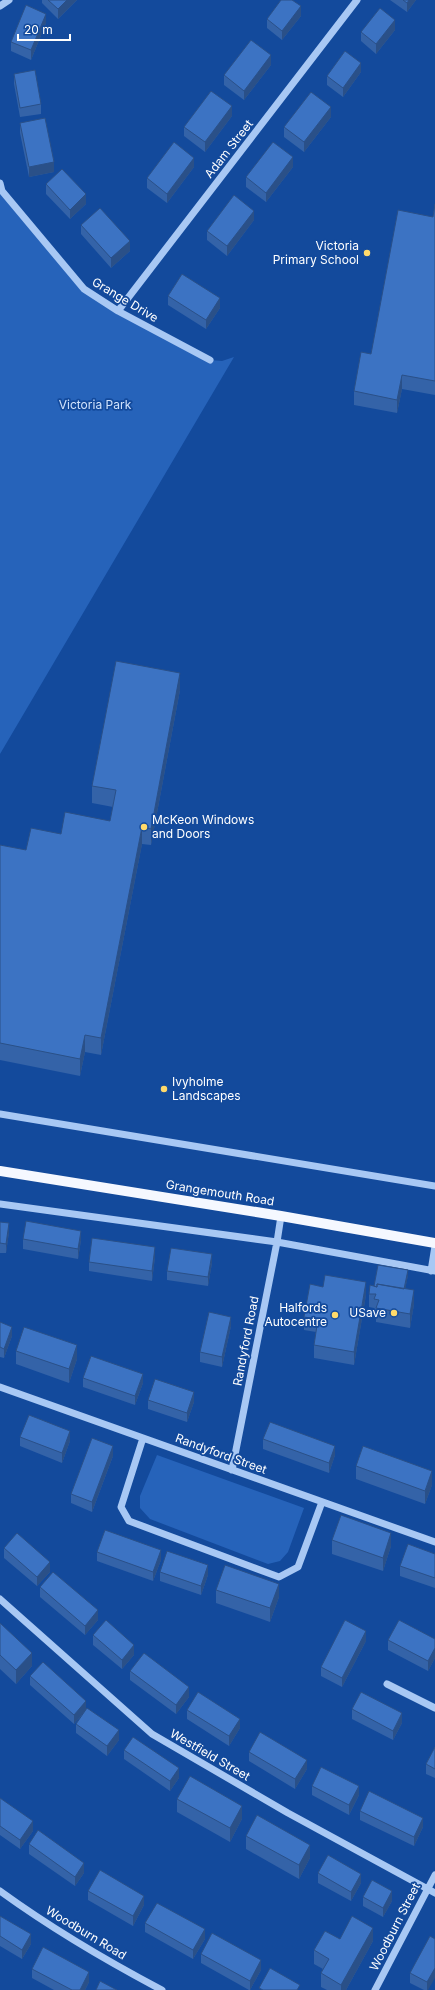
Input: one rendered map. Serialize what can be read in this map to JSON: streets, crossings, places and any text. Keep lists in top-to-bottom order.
{
  "streets": {
    "main road": ["Grangemouth Road"],
    "street": [
      "Adam Street",
      "Grange Drive",
      "Randyford Road",
      "Randyford Street",
      "Westfield Street",
      "Woodburn Street",
      "Woodburn Road"
    ]
  },
  "crossings": [
    ["Adam Street", "Grange Drive"],
    ["Grangemouth Road", "Randyford Road"],
    ["Randyford Road", "Randyford Street"],
    ["Westfield Street", "Woodburn Street"]
  ],
  "parks": ["Victoria Park"],
  "places": [
    "Victoria Primary School",
    "McKeon Windows and Doors",
    "Ivyholme Landscapes",
    "USave",
    "Halfords Autocentre"
  ],
  "scale_bar": "20 m"
}
